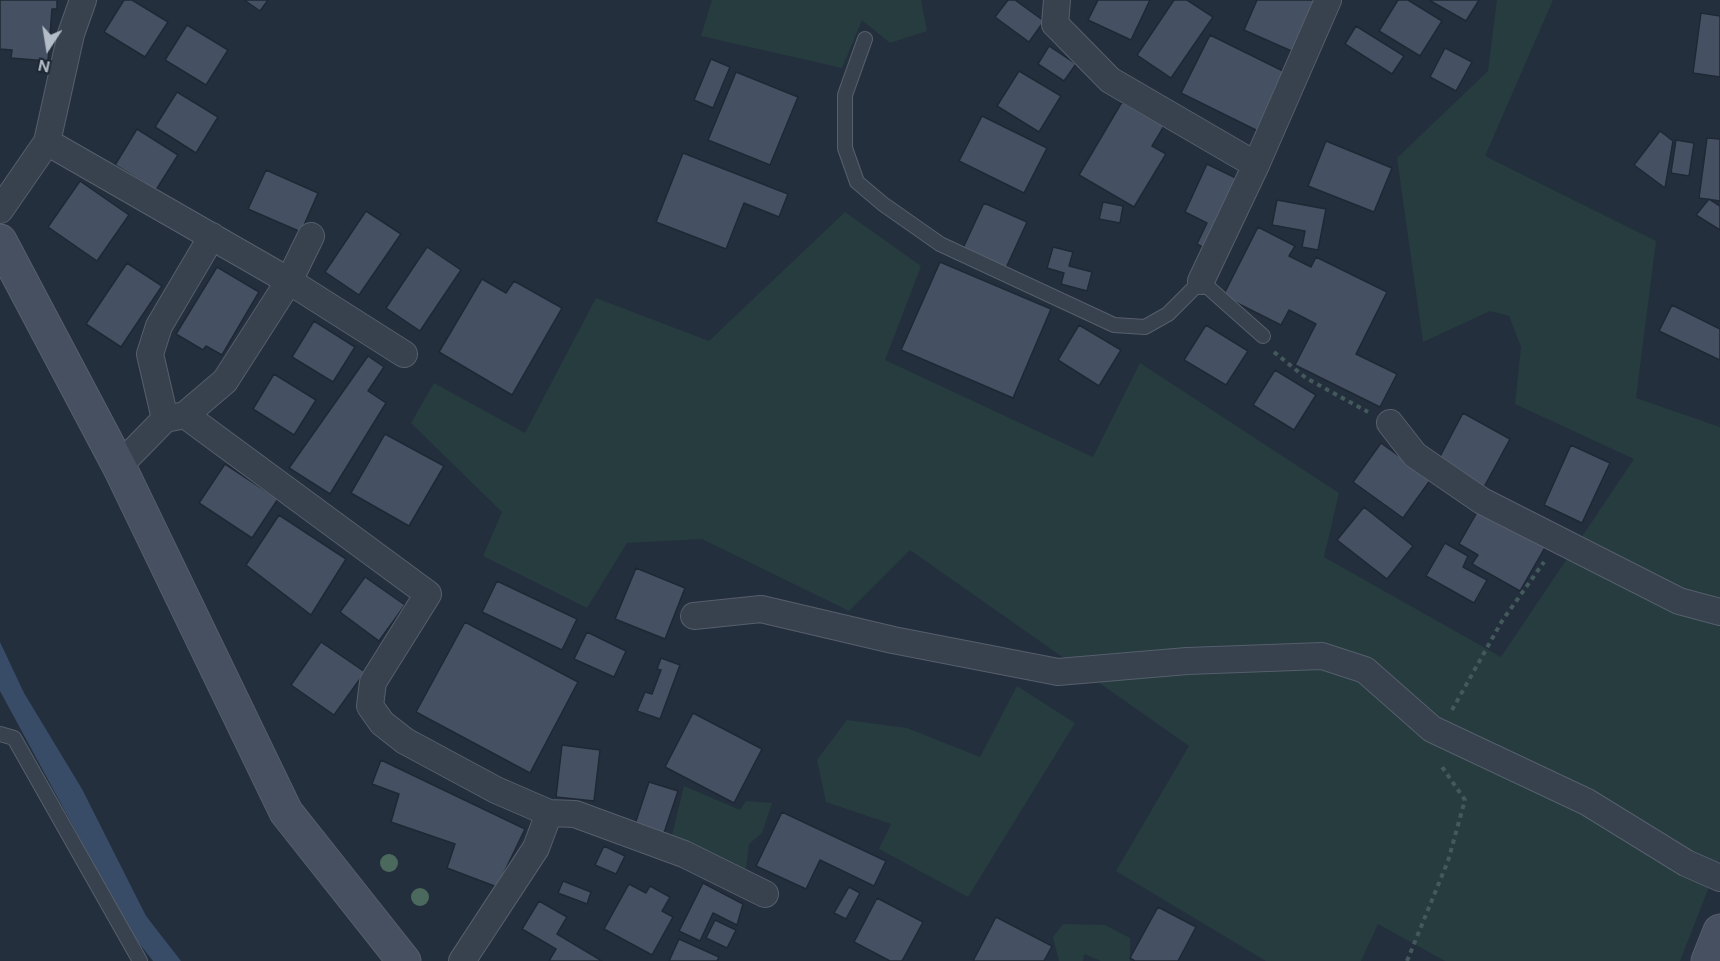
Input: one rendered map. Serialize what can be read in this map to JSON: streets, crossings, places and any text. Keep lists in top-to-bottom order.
{
  "north": "bottom"
}
